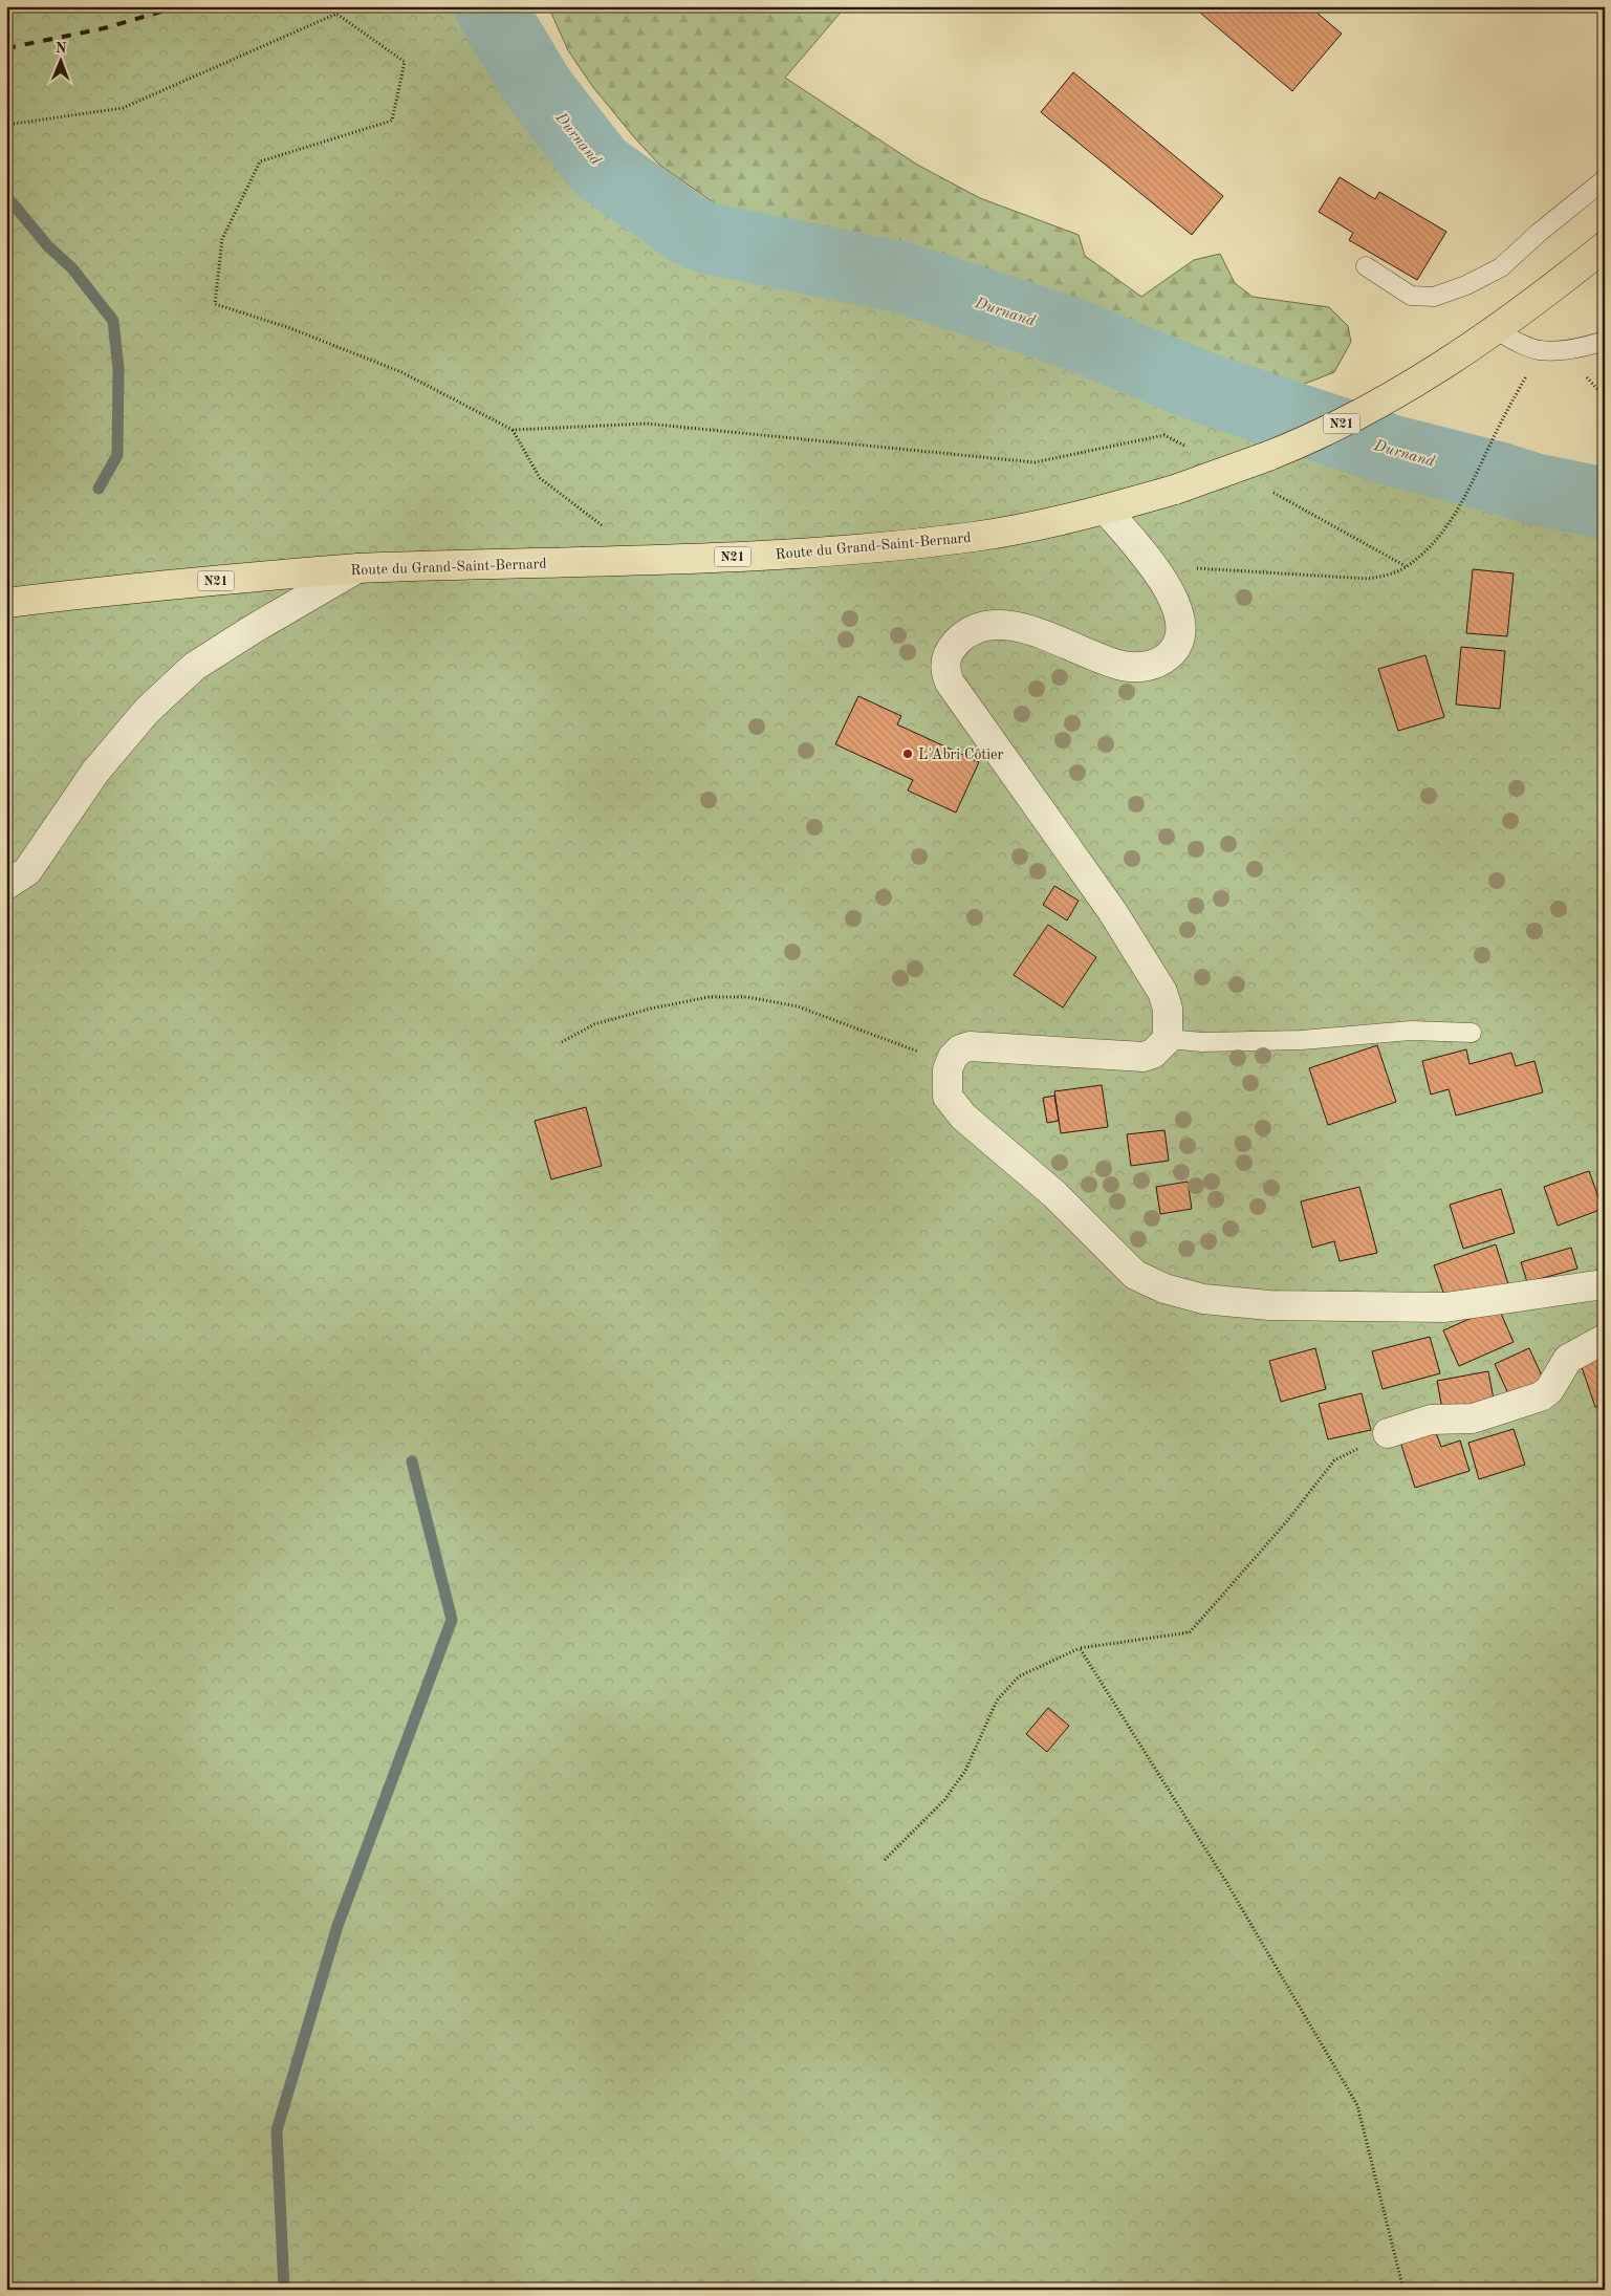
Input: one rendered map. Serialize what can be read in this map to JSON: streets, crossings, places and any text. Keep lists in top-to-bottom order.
{
  "streets": {
    "main road": ["N21", "Route du Grand-Saint-Bernard"]
  },
  "water": ["Durnand"],
  "places": ["L'Abri Côtier"],
  "north": "top"
}
